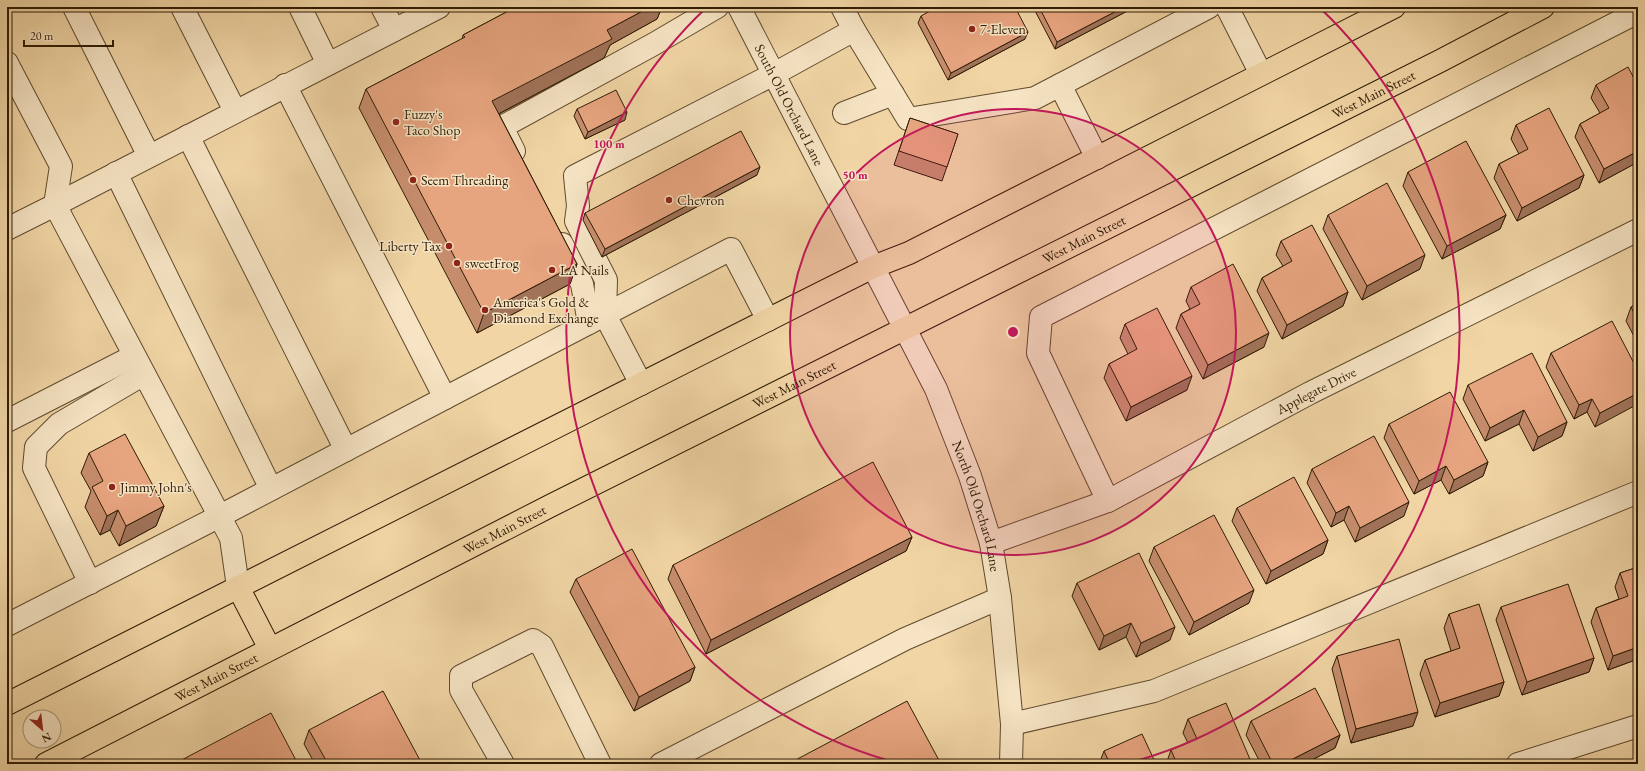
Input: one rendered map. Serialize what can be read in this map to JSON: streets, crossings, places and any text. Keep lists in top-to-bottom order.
{
  "streets": {
    "main road": ["West Main Street"],
    "street": ["South Old Orchard Lane", "Applegate Drive", "North Old Orchard Lane"]
  },
  "crossings": [
    ["West Main Street", "North Old Orchard Lane"],
    ["South Old Orchard Lane", "North Old Orchard Lane"],
    ["Applegate Drive", "North Old Orchard Lane"]
  ],
  "places": [
    "7-Eleven",
    "Fuzzy's Taco Shop",
    "Seem Threading",
    "Chevron",
    "Liberty Tax",
    "sweetFrog",
    "LA Nails",
    "America's Gold & Diamond Exchange",
    "Jimmy John's"
  ],
  "scale_bar": "20 m",
  "north": "bottom right",
  "rings": ["100 m", "50 m"]
}
